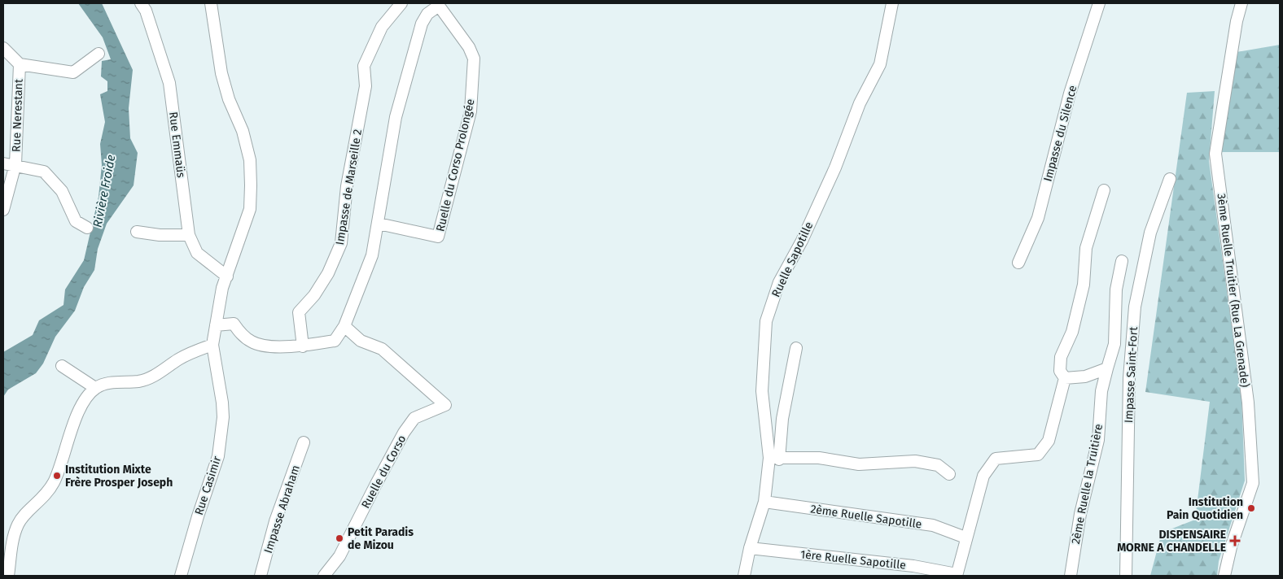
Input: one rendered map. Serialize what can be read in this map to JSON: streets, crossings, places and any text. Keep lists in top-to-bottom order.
{
  "streets": {
    "street": [
      "Rue Nerestant",
      "Impasse du Silence",
      "Rue Emmaüs",
      "Ruelle du Corso Prolongée",
      "Impasse de Marseille 2",
      "Ruelle Sapotille",
      "3ème Ruelle Truitier (Rue La Grenade)",
      "Impasse Saint-Fort",
      "Ruelle du Corso",
      "2ème Ruelle la Truitière",
      "Rue Casimir",
      "Impasse Abraham",
      "2ème Ruelle Sapotille",
      "1ère Ruelle Sapotille"
    ]
  },
  "crossings": [
    ["Rue Emmaüs", "Rue Casimir"],
    ["Ruelle du Corso Prolongée", "Impasse de Marseille 2"],
    ["Ruelle du Corso Prolongée", "Ruelle du Corso"],
    ["Ruelle du Corso Prolongée", "Rue Casimir"],
    ["Ruelle Sapotille", "2ème Ruelle Sapotille"],
    ["Ruelle Sapotille", "1ère Ruelle Sapotille"]
  ],
  "water": ["Rivière Froide"],
  "places": {
    "other": ["Institution Mixte Frère Prosper Joseph", "Institution Pain Quotidien", "Petit Paradis de Mizou"],
    "health": ["DISPENSAIRE MORNE A CHANDELLE"]
  }
}
